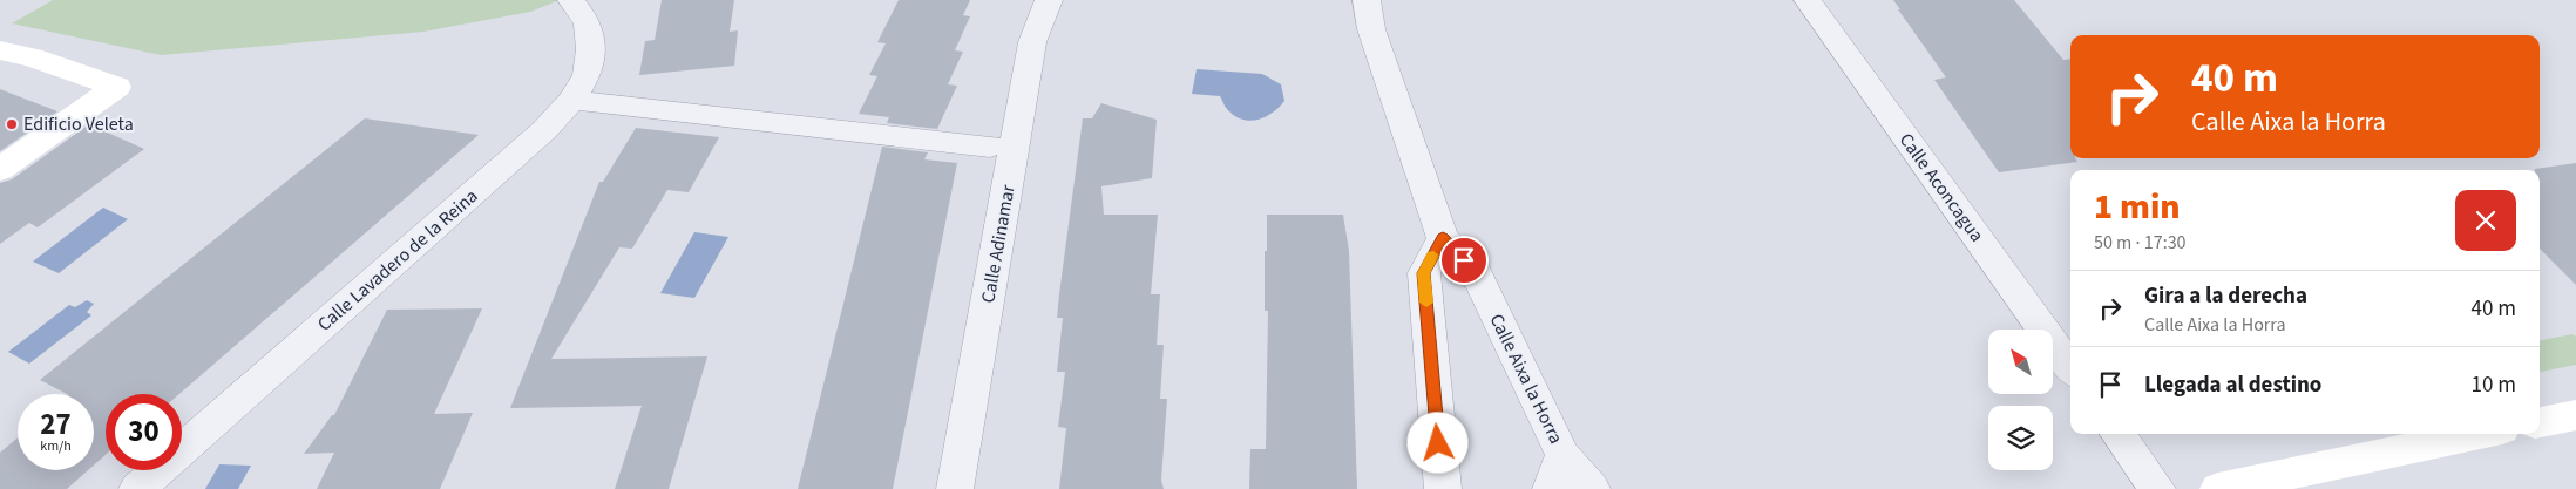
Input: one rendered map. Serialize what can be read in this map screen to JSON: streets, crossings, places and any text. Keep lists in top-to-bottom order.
{
  "streets": {
    "street": [
      "Calle Aconcagua",
      "Calle Adinamar",
      "Calle Lavadero de la Reina",
      "Calle Aixa la Horra"
    ]
  },
  "places": ["Edificio Veleta"],
  "north": "top left",
  "page": {
    "turn": ["40 m", "Calle Aixa la Horra"],
    "heading": ["1 min", "50 m · 17:30"],
    "list": [
      {
        "name": "Gira a la derecha",
        "note": "Calle Aixa la Horra",
        "value": "40 m"
      },
      {
        "name": "Llegada al destino",
        "value": "10 m"
      }
    ],
    "speed": "27 km/h",
    "limit": "30"
  }
}
